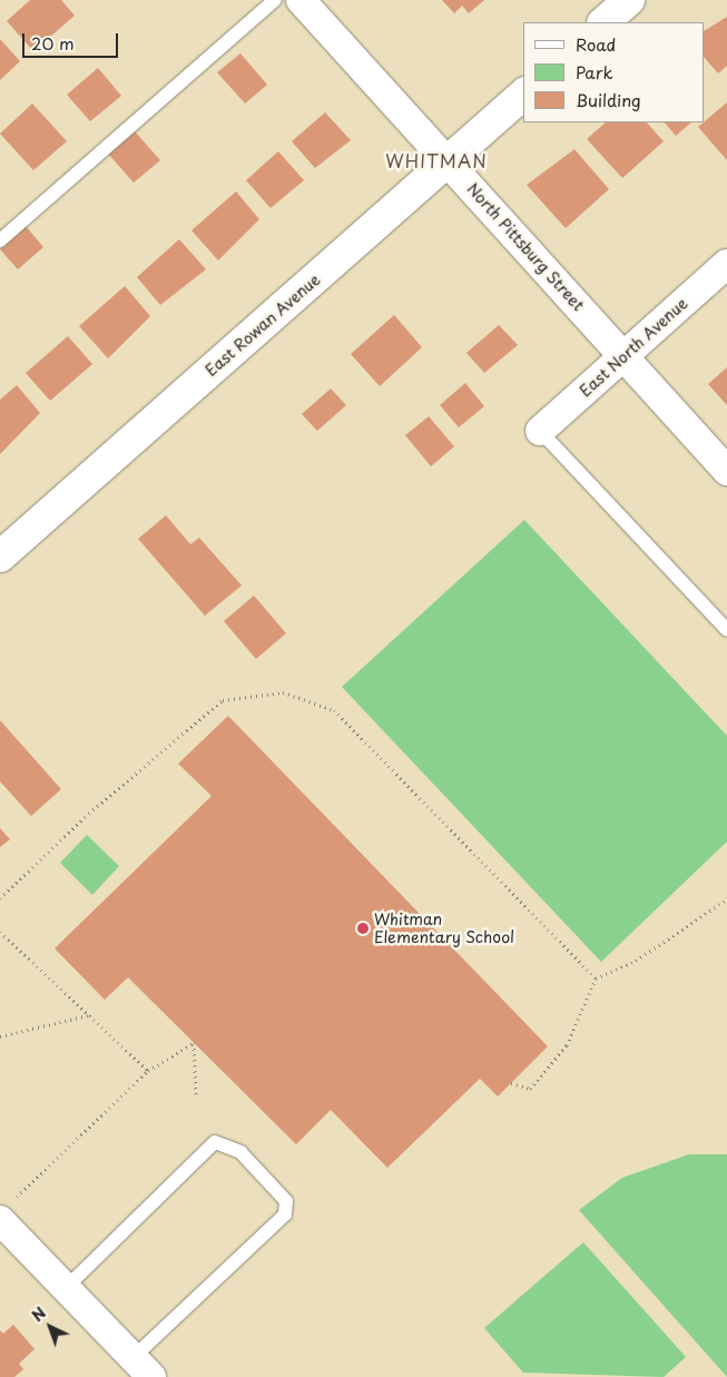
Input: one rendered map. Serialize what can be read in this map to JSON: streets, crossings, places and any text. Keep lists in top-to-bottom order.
{
  "streets": {
    "street": ["North Pittsburg Street", "East Rowan Avenue", "East North Avenue"]
  },
  "crossings": [
    ["North Pittsburg Street", "East Rowan Avenue"],
    ["North Pittsburg Street", "East North Avenue"]
  ],
  "districts": ["WHITMAN"],
  "places": ["Whitman Elementary School"],
  "legend": ["Road", "Park", "Building"],
  "scale_bar": "20 m",
  "north": "top left"
}
